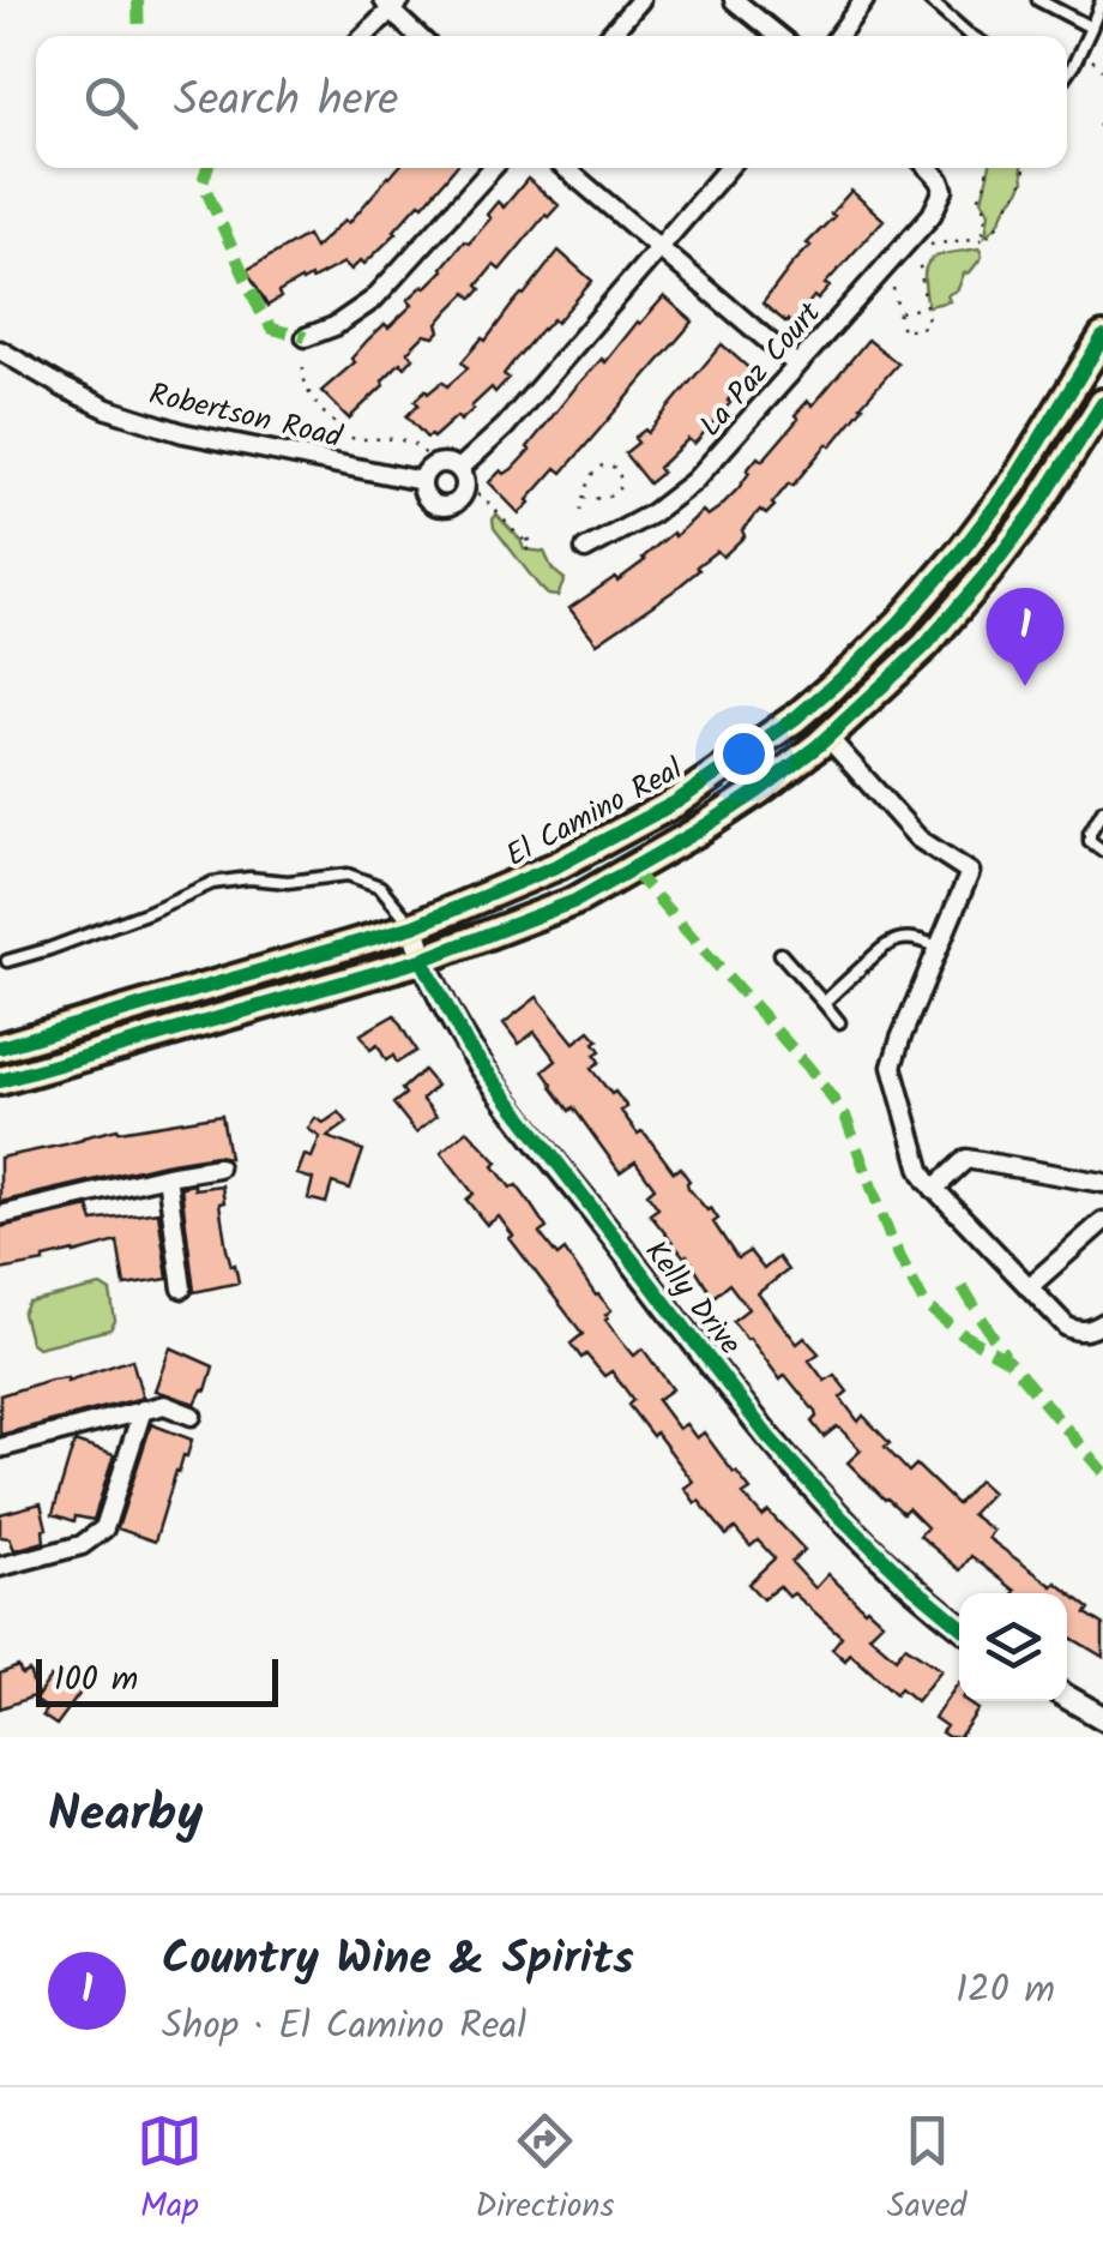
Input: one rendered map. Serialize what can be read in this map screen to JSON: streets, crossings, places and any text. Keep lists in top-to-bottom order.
{
  "streets": {
    "main road": ["El Camino Real"],
    "street": ["La Paz Court", "Robertson Road", "Kelly Drive"]
  },
  "crossings": [
    ["El Camino Real", "Kelly Drive"]
  ],
  "scale_bar": "100 m",
  "page": {
    "search": "Search here",
    "pins": "1",
    "scale": "100 m",
    "heading": "Nearby",
    "list": [
      {
        "mark": "1",
        "name": "Country Wine & Spirits",
        "note": "Shop · El Camino Real",
        "value": "120 m"
      }
    ],
    "nav": ["Map", "Directions", "Saved"]
  }
}
